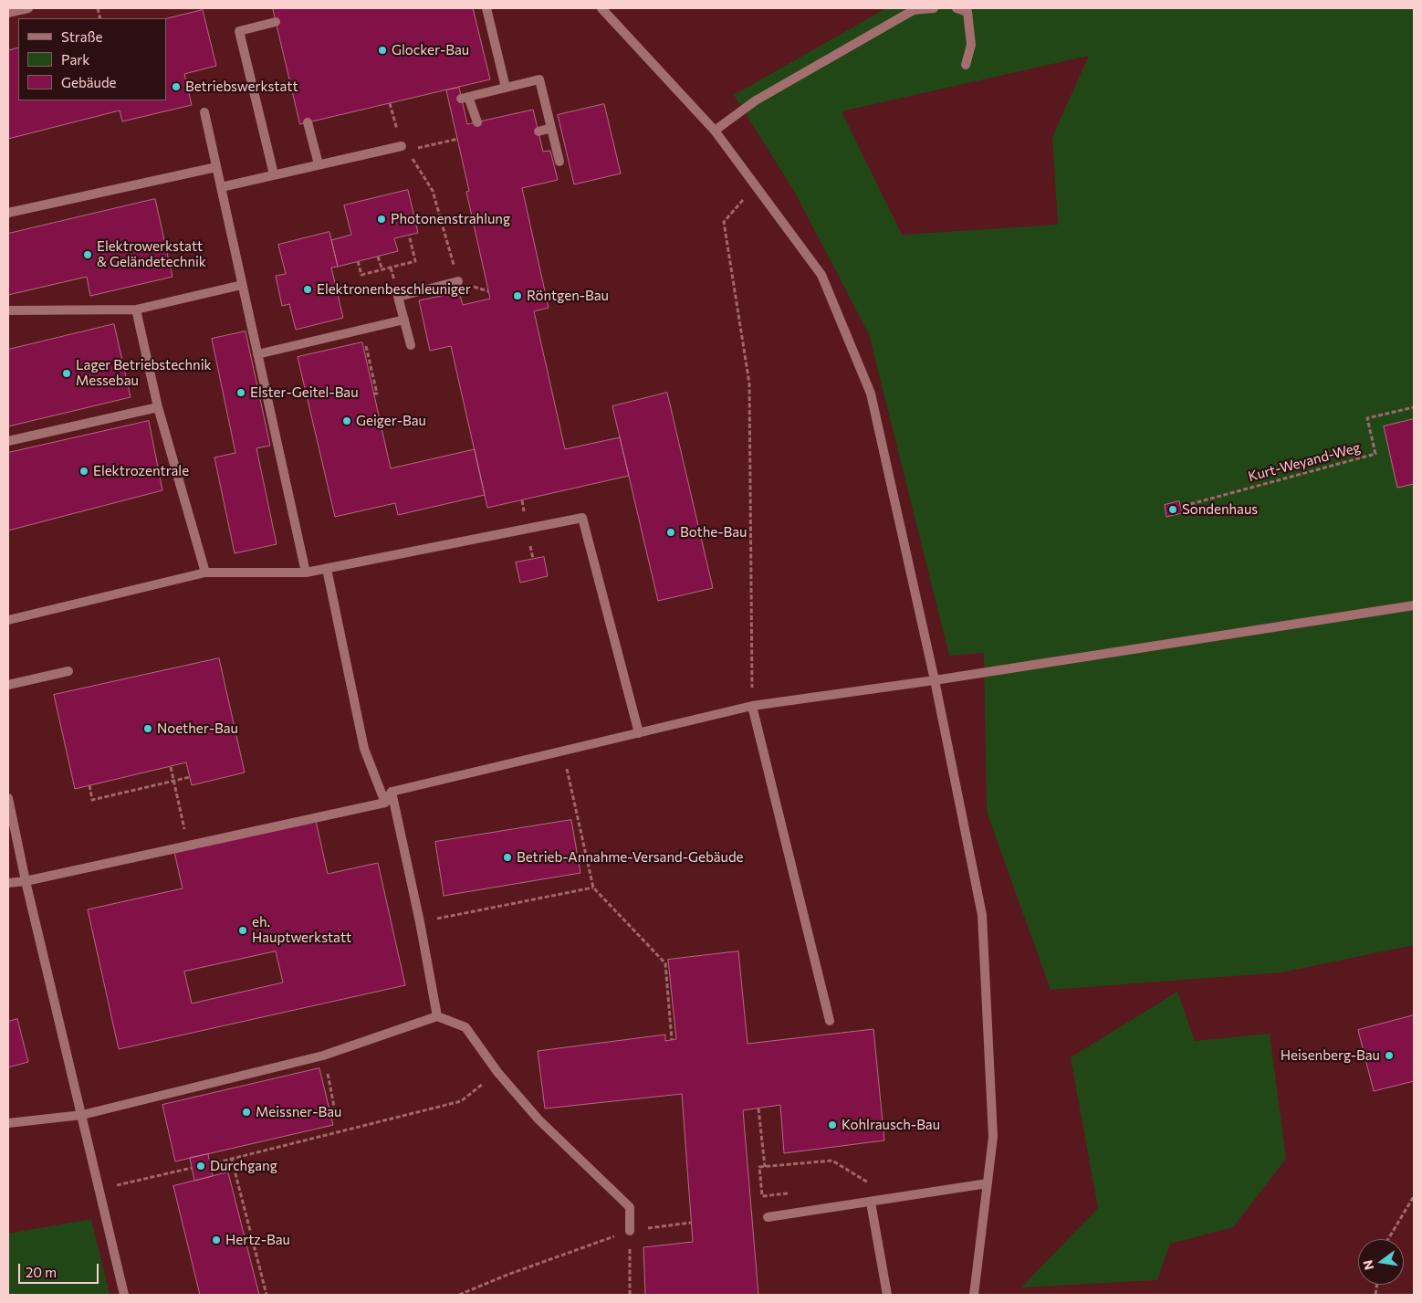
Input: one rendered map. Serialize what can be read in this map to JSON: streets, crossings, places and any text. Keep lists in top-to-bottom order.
{
  "streets": {
    "path": ["Kurt-Weyand-Weg"]
  },
  "places": [
    "Glocker-Bau",
    "Betriebswerkstatt",
    "Photonenstrahlung",
    "Elektrowerkstatt & Geländetechnik",
    "Elektronenbeschleuniger",
    "Röntgen-Bau",
    "Lager Betriebstechnik Messebau",
    "Elster-Geitel-Bau",
    "Geiger-Bau",
    "Elektrozentrale",
    "Sondenhaus",
    "Bothe-Bau",
    "Noether-Bau",
    "Betrieb-Annahme-Versand-Gebäude",
    "eh. Hauptwerkstatt",
    "Heisenberg-Bau",
    "Meissner-Bau",
    "Kohlrausch-Bau",
    "Durchgang",
    "Hertz-Bau"
  ],
  "legend": ["Straße", "Park", "Gebäude"],
  "scale_bar": "20 m",
  "north": "left"
}
